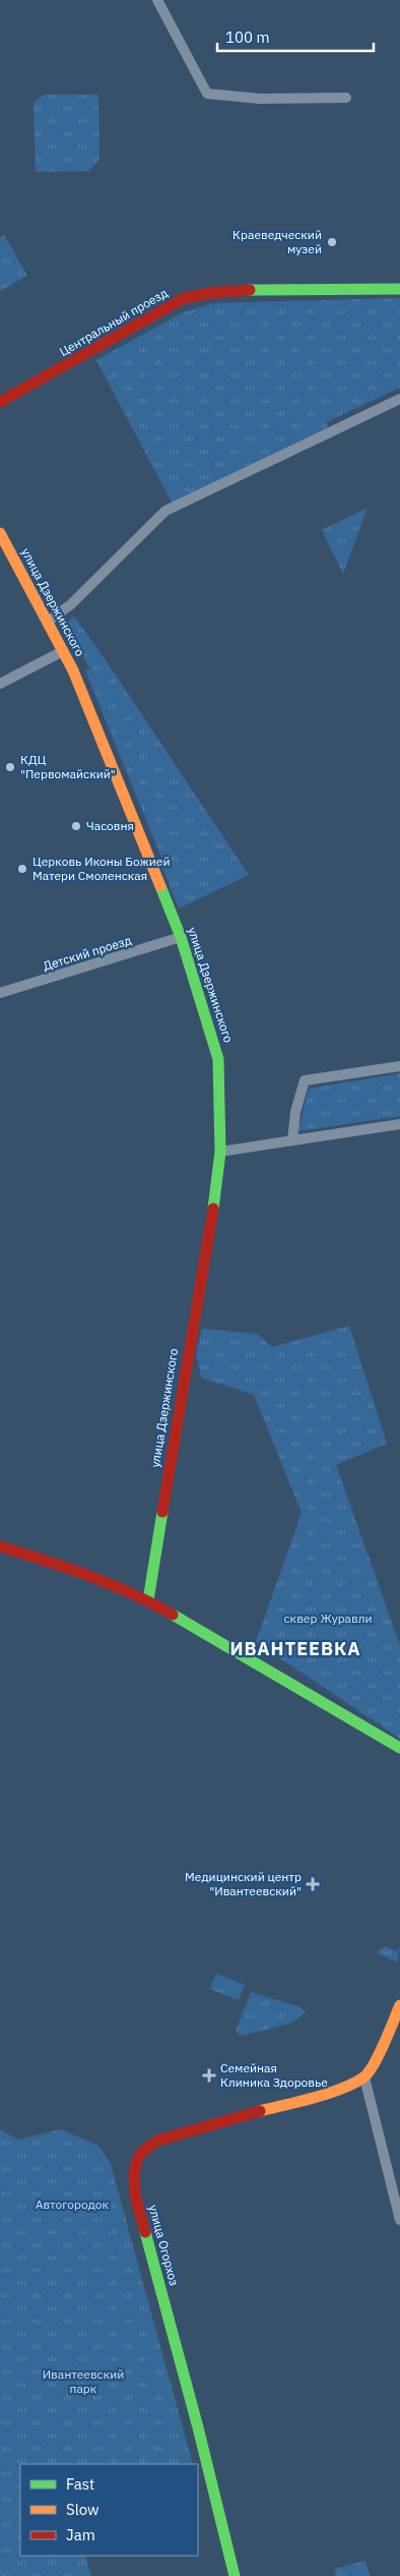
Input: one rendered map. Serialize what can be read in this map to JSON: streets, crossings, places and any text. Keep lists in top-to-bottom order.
{
  "streets": {
    "street": [
      "Центральный проезд",
      "улица Дзержинского",
      "Детский проезд",
      "улица Огорхоз"
    ]
  },
  "crossings": [
    ["улица Дзержинского", "Детский проезд"]
  ],
  "districts": ["ИВАНТЕЕВКА"],
  "parks": ["сквер Журавли", "Автогородок", "Ивантеевский парк"],
  "places": {
    "other": [
      "Краеведческий музей",
      "КДЦ \"Первомайский\"",
      "Часовня",
      "Церковь Иконы Божией Матери Смоленская"
    ],
    "health": ["Медицинский центр \"Ивантеевский\"", "Семейная Клиника Здоровье"]
  },
  "legend": ["Fast", "Slow", "Jam"],
  "scale_bar": "100 m"
}
